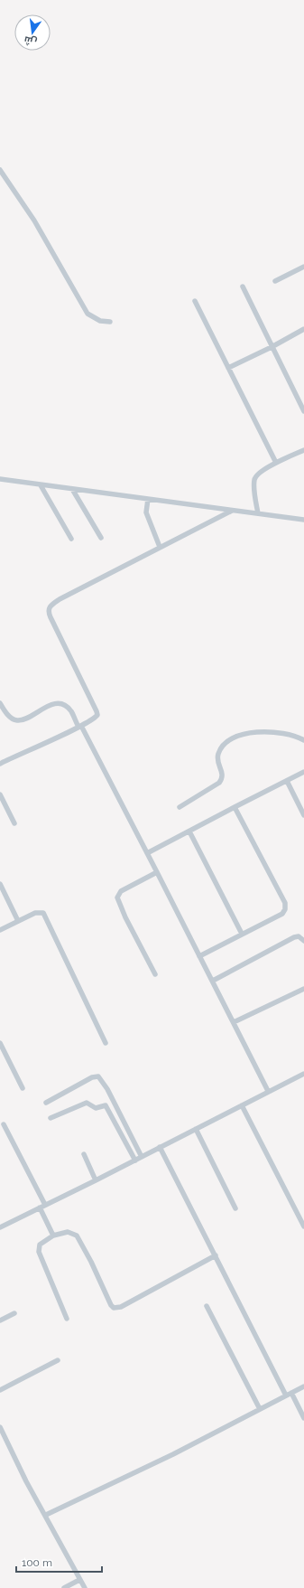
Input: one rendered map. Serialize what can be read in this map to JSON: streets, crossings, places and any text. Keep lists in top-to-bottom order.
{
  "scale_bar": "100 m",
  "north": "bottom"
}
